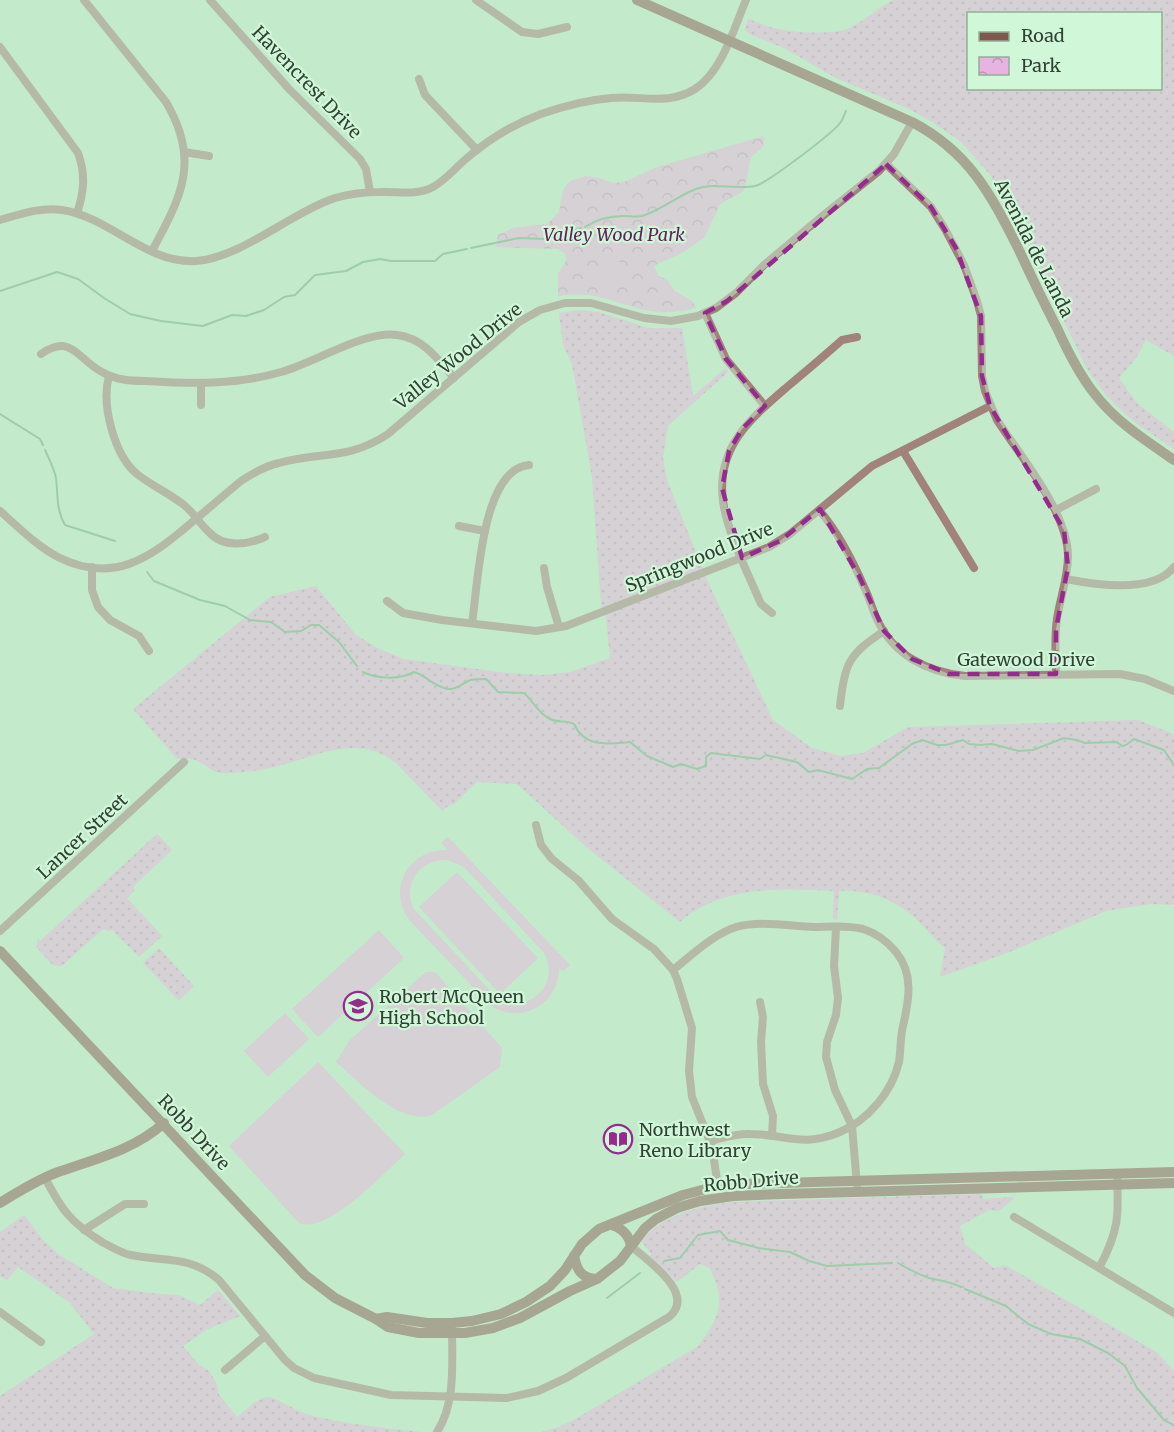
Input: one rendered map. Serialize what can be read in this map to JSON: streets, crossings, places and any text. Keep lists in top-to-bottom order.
{
  "streets": {
    "street": [
      "Havencrest Drive",
      "Avenida de Landa",
      "Valley Wood Drive",
      "Springwood Drive",
      "Gatewood Drive",
      "Lancer Street",
      "Robb Drive"
    ]
  },
  "crossings": [
    ["Avenida de Landa", "Valley Wood Drive"],
    ["Springwood Drive", "Gatewood Drive"]
  ],
  "parks": ["Valley Wood Park"],
  "places": {
    "school or university": ["Robert McQueen High School"],
    "library": ["Northwest Reno Library"]
  },
  "legend": ["Road", "Park"]
}
